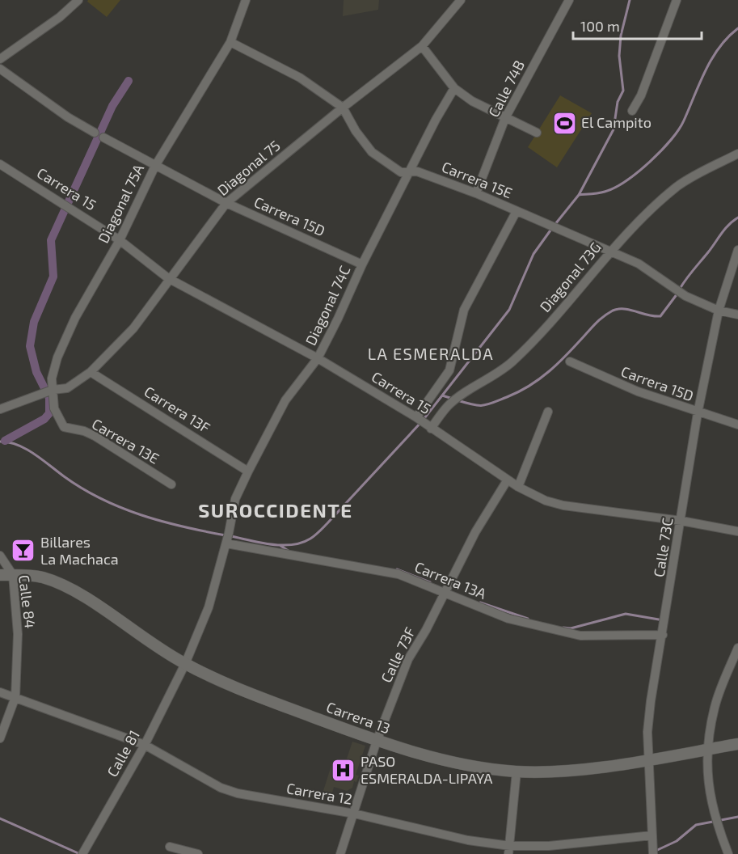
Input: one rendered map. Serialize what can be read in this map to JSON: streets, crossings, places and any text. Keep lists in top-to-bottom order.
{
  "streets": {
    "street": [
      "Calle 74B",
      "Diagonal 75",
      "Carrera 15E",
      "Carrera 15",
      "Diagonal 75A",
      "Carrera 15D",
      "Diagonal 73G",
      "Diagonal 74C",
      "Carrera 13F",
      "Carrera 13E",
      "Calle 73C",
      "Carrera 13A",
      "Calle 84",
      "Calle 73F",
      "Carrera 13",
      "Calle 81",
      "Carrera 12"
    ]
  },
  "crossings": [
    ["Calle 74B", "Carrera 15E"],
    ["Diagonal 75", "Carrera 15E"],
    ["Diagonal 75", "Carrera 15"],
    ["Diagonal 75", "Diagonal 75A"],
    ["Diagonal 75", "Carrera 15D"],
    ["Diagonal 75", "Carrera 13F"],
    ["Carrera 15E", "Diagonal 75A"],
    ["Carrera 15E", "Diagonal 73G"],
    ["Carrera 15E", "Diagonal 74C"],
    ["Carrera 15E", "Calle 73C"],
    ["Carrera 15", "Diagonal 75A"],
    ["Carrera 15", "Diagonal 73G"],
    ["Carrera 15", "Diagonal 74C"],
    ["Carrera 15", "Calle 73C"],
    ["Carrera 15", "Calle 73F"],
    ["Diagonal 75A", "Carrera 15D"],
    ["Diagonal 75A", "Carrera 13E"],
    ["Carrera 15D", "Diagonal 74C"],
    ["Carrera 15D", "Calle 73C"],
    ["Diagonal 74C", "Carrera 13F"],
    ["Diagonal 74C", "Carrera 13A"],
    ["Diagonal 74C", "Carrera 13"],
    ["Diagonal 74C", "Calle 81"],
    ["Calle 73C", "Carrera 13A"],
    ["Calle 73C", "Carrera 13"],
    ["Calle 73C", "Carrera 12"],
    ["Carrera 13A", "Calle 73F"],
    ["Calle 84", "Carrera 13"],
    ["Calle 84", "Carrera 12"],
    ["Calle 73F", "Carrera 13"],
    ["Calle 73F", "Carrera 12"],
    ["Carrera 13", "Calle 81"],
    ["Calle 81", "Carrera 12"]
  ],
  "districts": ["LA ESMERALDA", "SUROCCIDENTE"],
  "places": {
    "sports": ["El Campito"],
    "bar": ["Billares La Machaca"],
    "hospital": ["PASO ESMERALDA-LIPAYA"]
  },
  "scale_bar": "100 m"
}
